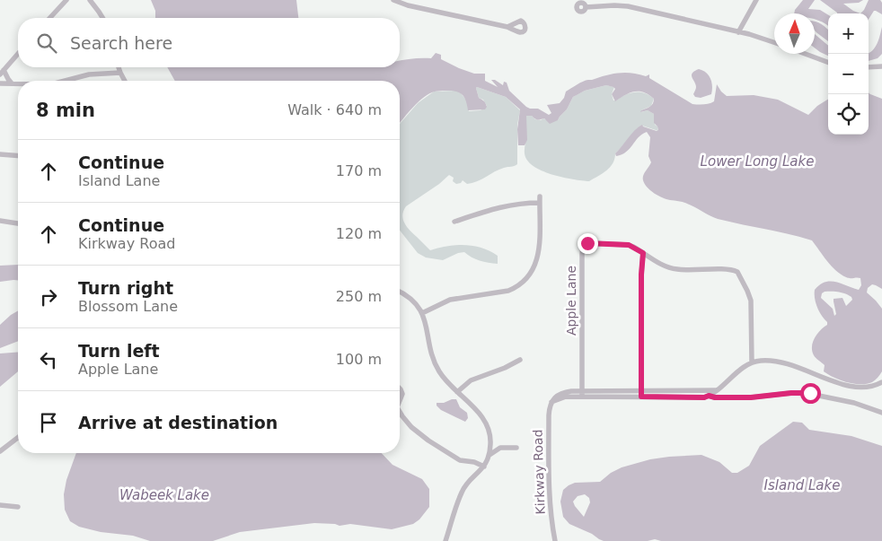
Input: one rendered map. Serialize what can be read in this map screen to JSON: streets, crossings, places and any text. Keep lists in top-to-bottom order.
{
  "streets": {
    "street": ["Apple Lane", "Kirkway Road"]
  },
  "crossings": [
    ["Apple Lane", "Kirkway Road"]
  ],
  "water": ["Lower Long Lake", "Island Lake", "Wabeek Lake"],
  "north": "top",
  "page": {
    "map_buttons": ["+", "−"],
    "search": "Search here",
    "heading": ["8 min", "Walk · 640 m"],
    "list": [
      ["Continue", "Island Lane", "170 m"],
      ["Continue", "Kirkway Road", "120 m"],
      ["Turn right", "Blossom Lane", "250 m"],
      ["Turn left", "Apple Lane", "100 m"],
      "Arrive at destination"
    ]
  }
}
